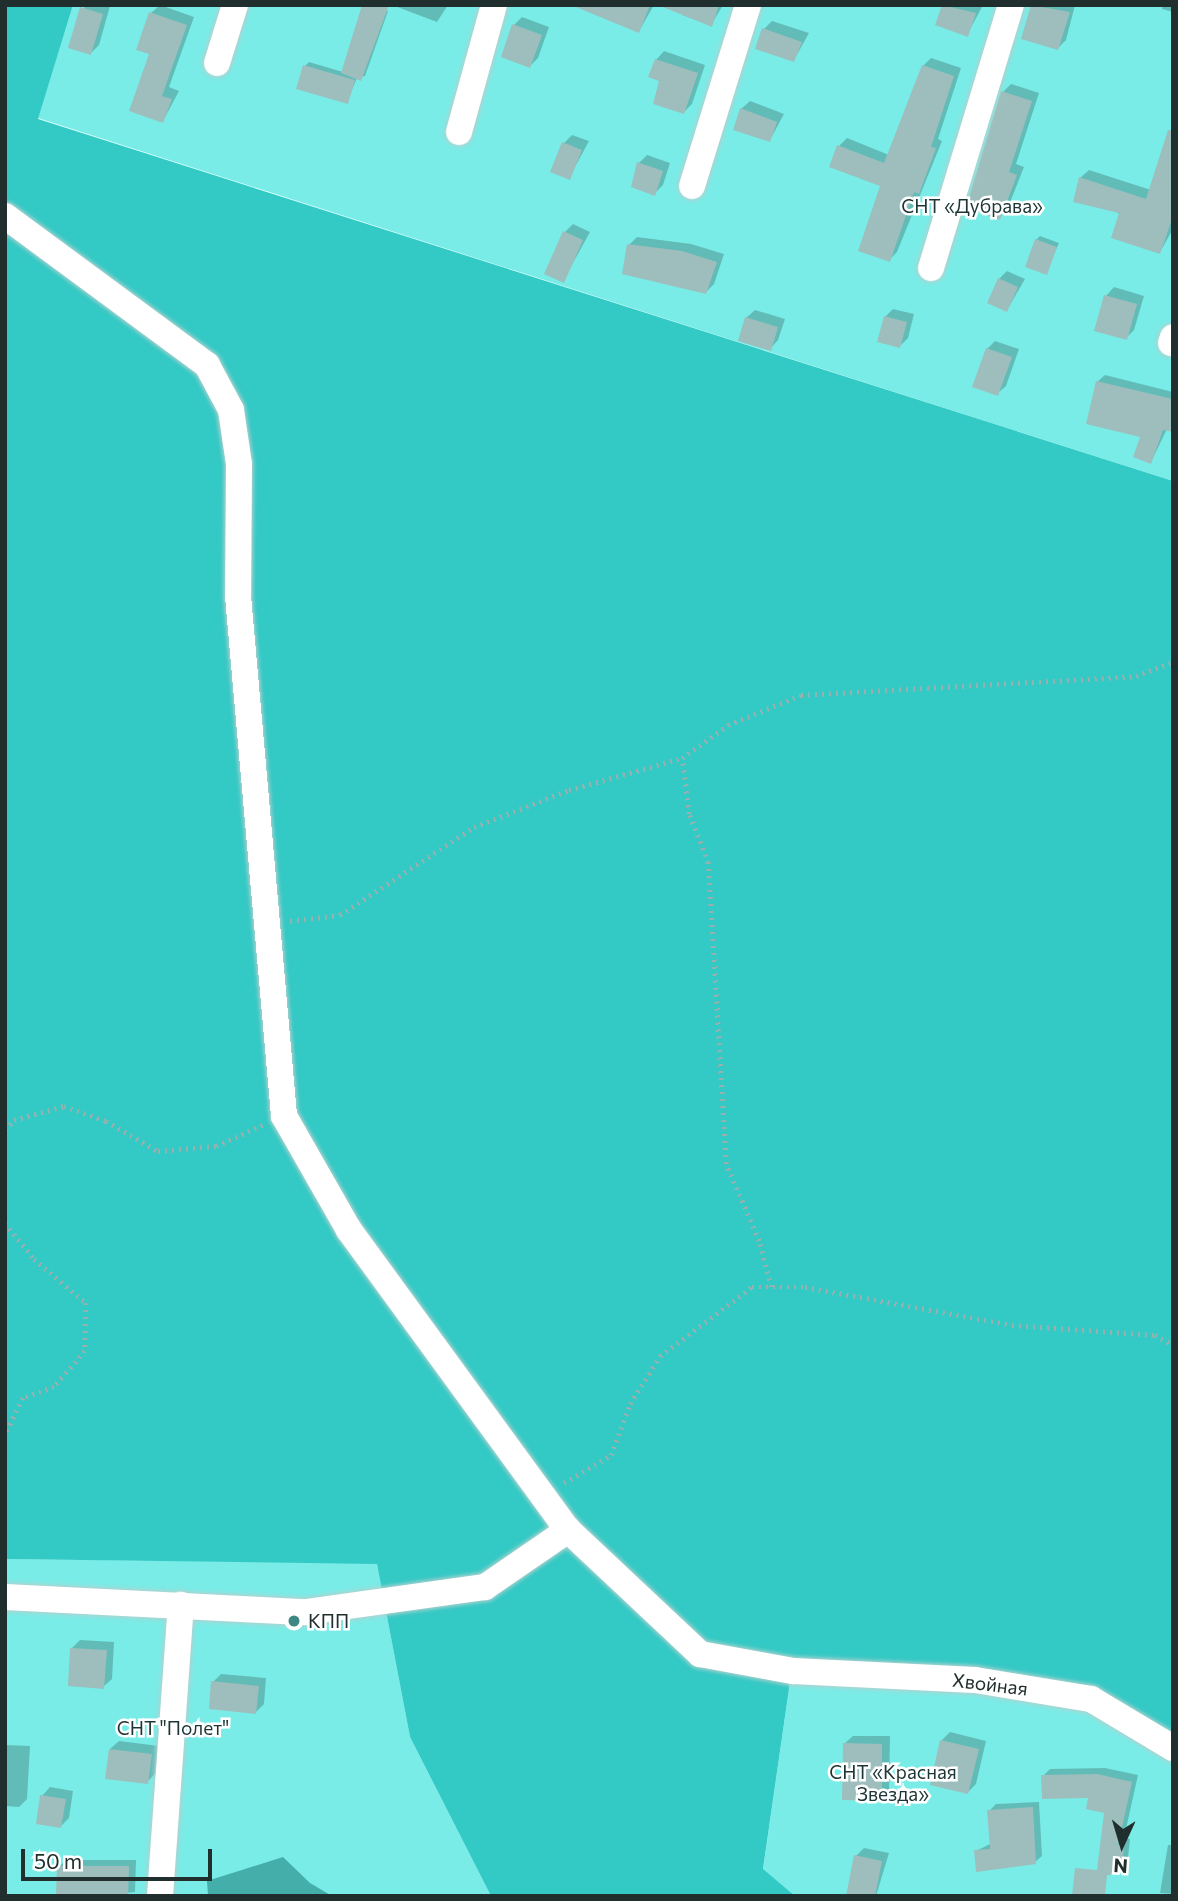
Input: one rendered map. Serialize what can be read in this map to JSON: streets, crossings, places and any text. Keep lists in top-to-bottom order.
{
  "streets": {
    "street": ["Хвойная"]
  },
  "parks": ["СНТ «Дубрава»", "СНТ \"Полет\"", "СНТ «Красная Звезда»"],
  "places": ["КПП"],
  "scale_bar": "50 m",
  "north": "bottom"
}
